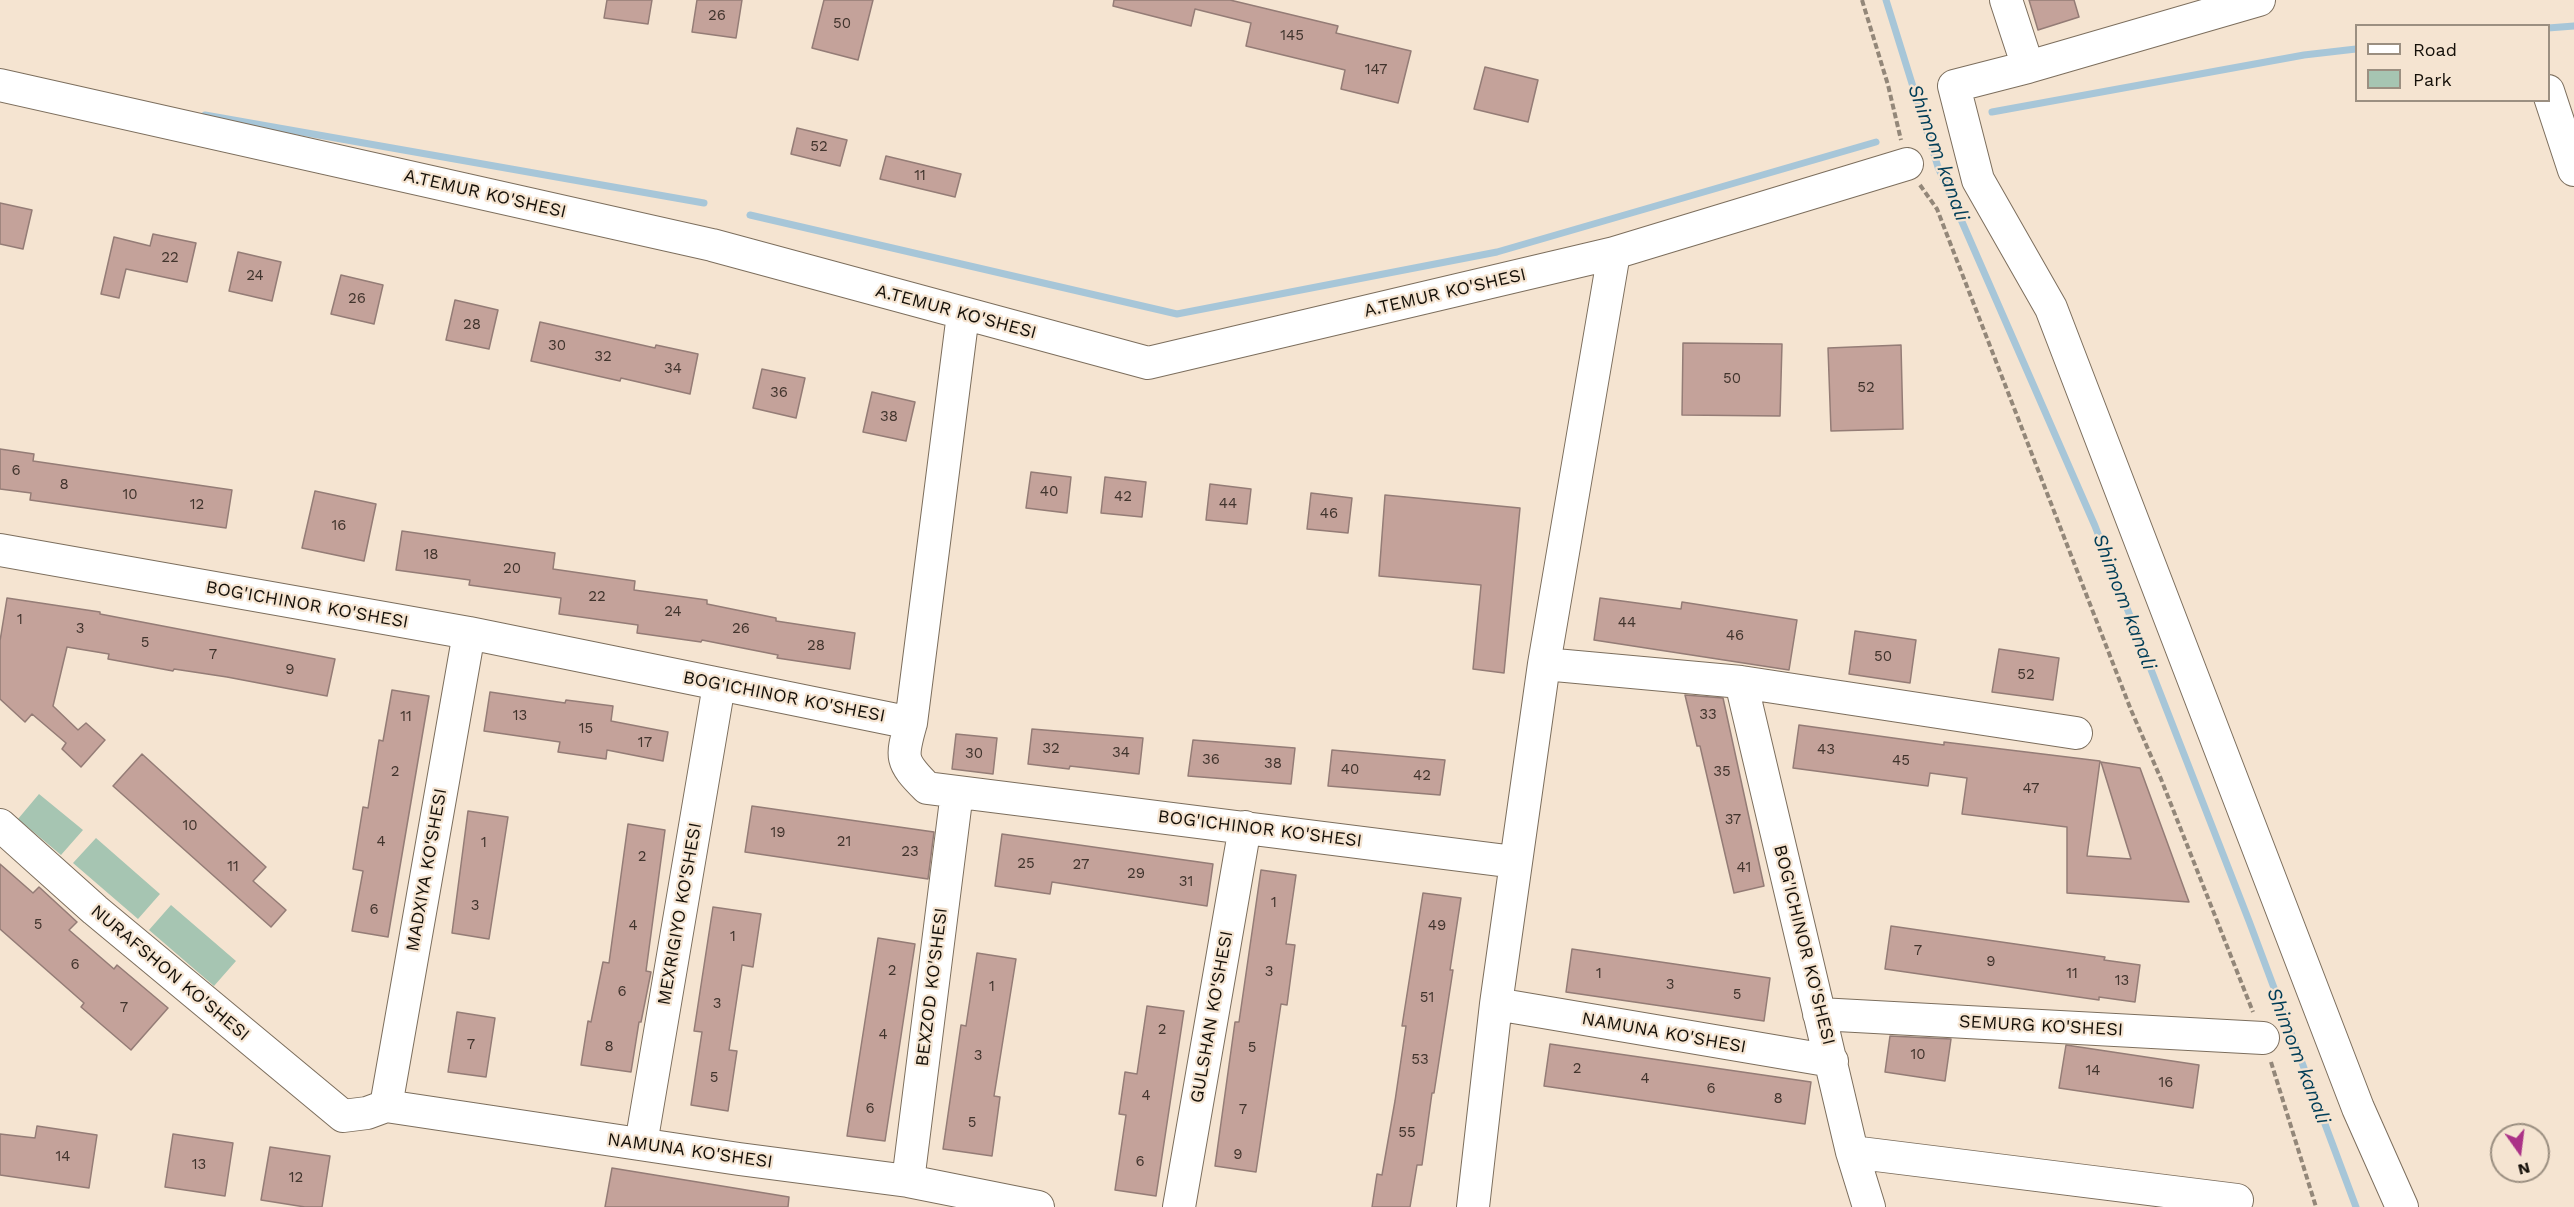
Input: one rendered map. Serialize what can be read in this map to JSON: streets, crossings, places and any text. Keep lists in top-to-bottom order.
{
  "streets": {
    "street": [
      "A.TEMUR KO'SHESI",
      "BOG'ICHINOR KO'SHESI",
      "MADXIYA KO'SHESI",
      "MEXRIGIYO KO'SHESI",
      "NURAFSHON KO'SHESI",
      "BEXZOD KO'SHESI",
      "GULSHAN KO'SHESI",
      "SEMURG KO'SHESI",
      "NAMUNA KO'SHESI"
    ]
  },
  "crossings": [
    ["BOG'ICHINOR KO'SHESI", "MADXIYA KO'SHESI"],
    ["BOG'ICHINOR KO'SHESI", "MEXRIGIYO KO'SHESI"],
    ["BOG'ICHINOR KO'SHESI", "BEXZOD KO'SHESI"],
    ["BOG'ICHINOR KO'SHESI", "GULSHAN KO'SHESI"],
    ["BOG'ICHINOR KO'SHESI", "SEMURG KO'SHESI"],
    ["BOG'ICHINOR KO'SHESI", "NAMUNA KO'SHESI"],
    ["MADXIYA KO'SHESI", "NAMUNA KO'SHESI"],
    ["MEXRIGIYO KO'SHESI", "NAMUNA KO'SHESI"],
    ["NURAFSHON KO'SHESI", "NAMUNA KO'SHESI"],
    ["BEXZOD KO'SHESI", "NAMUNA KO'SHESI"]
  ],
  "water": ["Shimom kanali"],
  "house_numbers": [
    "26",
    "50",
    "145",
    "147",
    "52",
    "11",
    "22",
    "24",
    "26",
    "28",
    "30",
    "32",
    "34",
    "50",
    "52",
    "36",
    "38",
    "6",
    "8",
    "40",
    "10",
    "42",
    "44",
    "12",
    "46",
    "16",
    "18",
    "20",
    "22",
    "24",
    "1",
    "44",
    "3",
    "26",
    "46",
    "5",
    "28",
    "7",
    "50",
    "9",
    "52",
    "33",
    "13",
    "11",
    "15",
    "17",
    "32",
    "43",
    "34",
    "30",
    "36",
    "45",
    "38",
    "40",
    "2",
    "35",
    "42",
    "47",
    "37",
    "10",
    "19",
    "4",
    "21",
    "1",
    "23",
    "2",
    "25",
    "27",
    "11",
    "41",
    "29",
    "31",
    "1",
    "3",
    "6",
    "5",
    "4",
    "49",
    "1",
    "7",
    "9",
    "6",
    "2",
    "3",
    "1",
    "11",
    "13",
    "3",
    "1",
    "6",
    "5",
    "51",
    "3",
    "7",
    "2",
    "4",
    "7",
    "8",
    "5",
    "10",
    "3",
    "53",
    "2",
    "14",
    "5",
    "4",
    "16",
    "6",
    "4",
    "8",
    "6",
    "7",
    "5",
    "55",
    "9",
    "14",
    "6",
    "13",
    "12"
  ],
  "legend": ["Road", "Park"],
  "north": "bottom"
}
